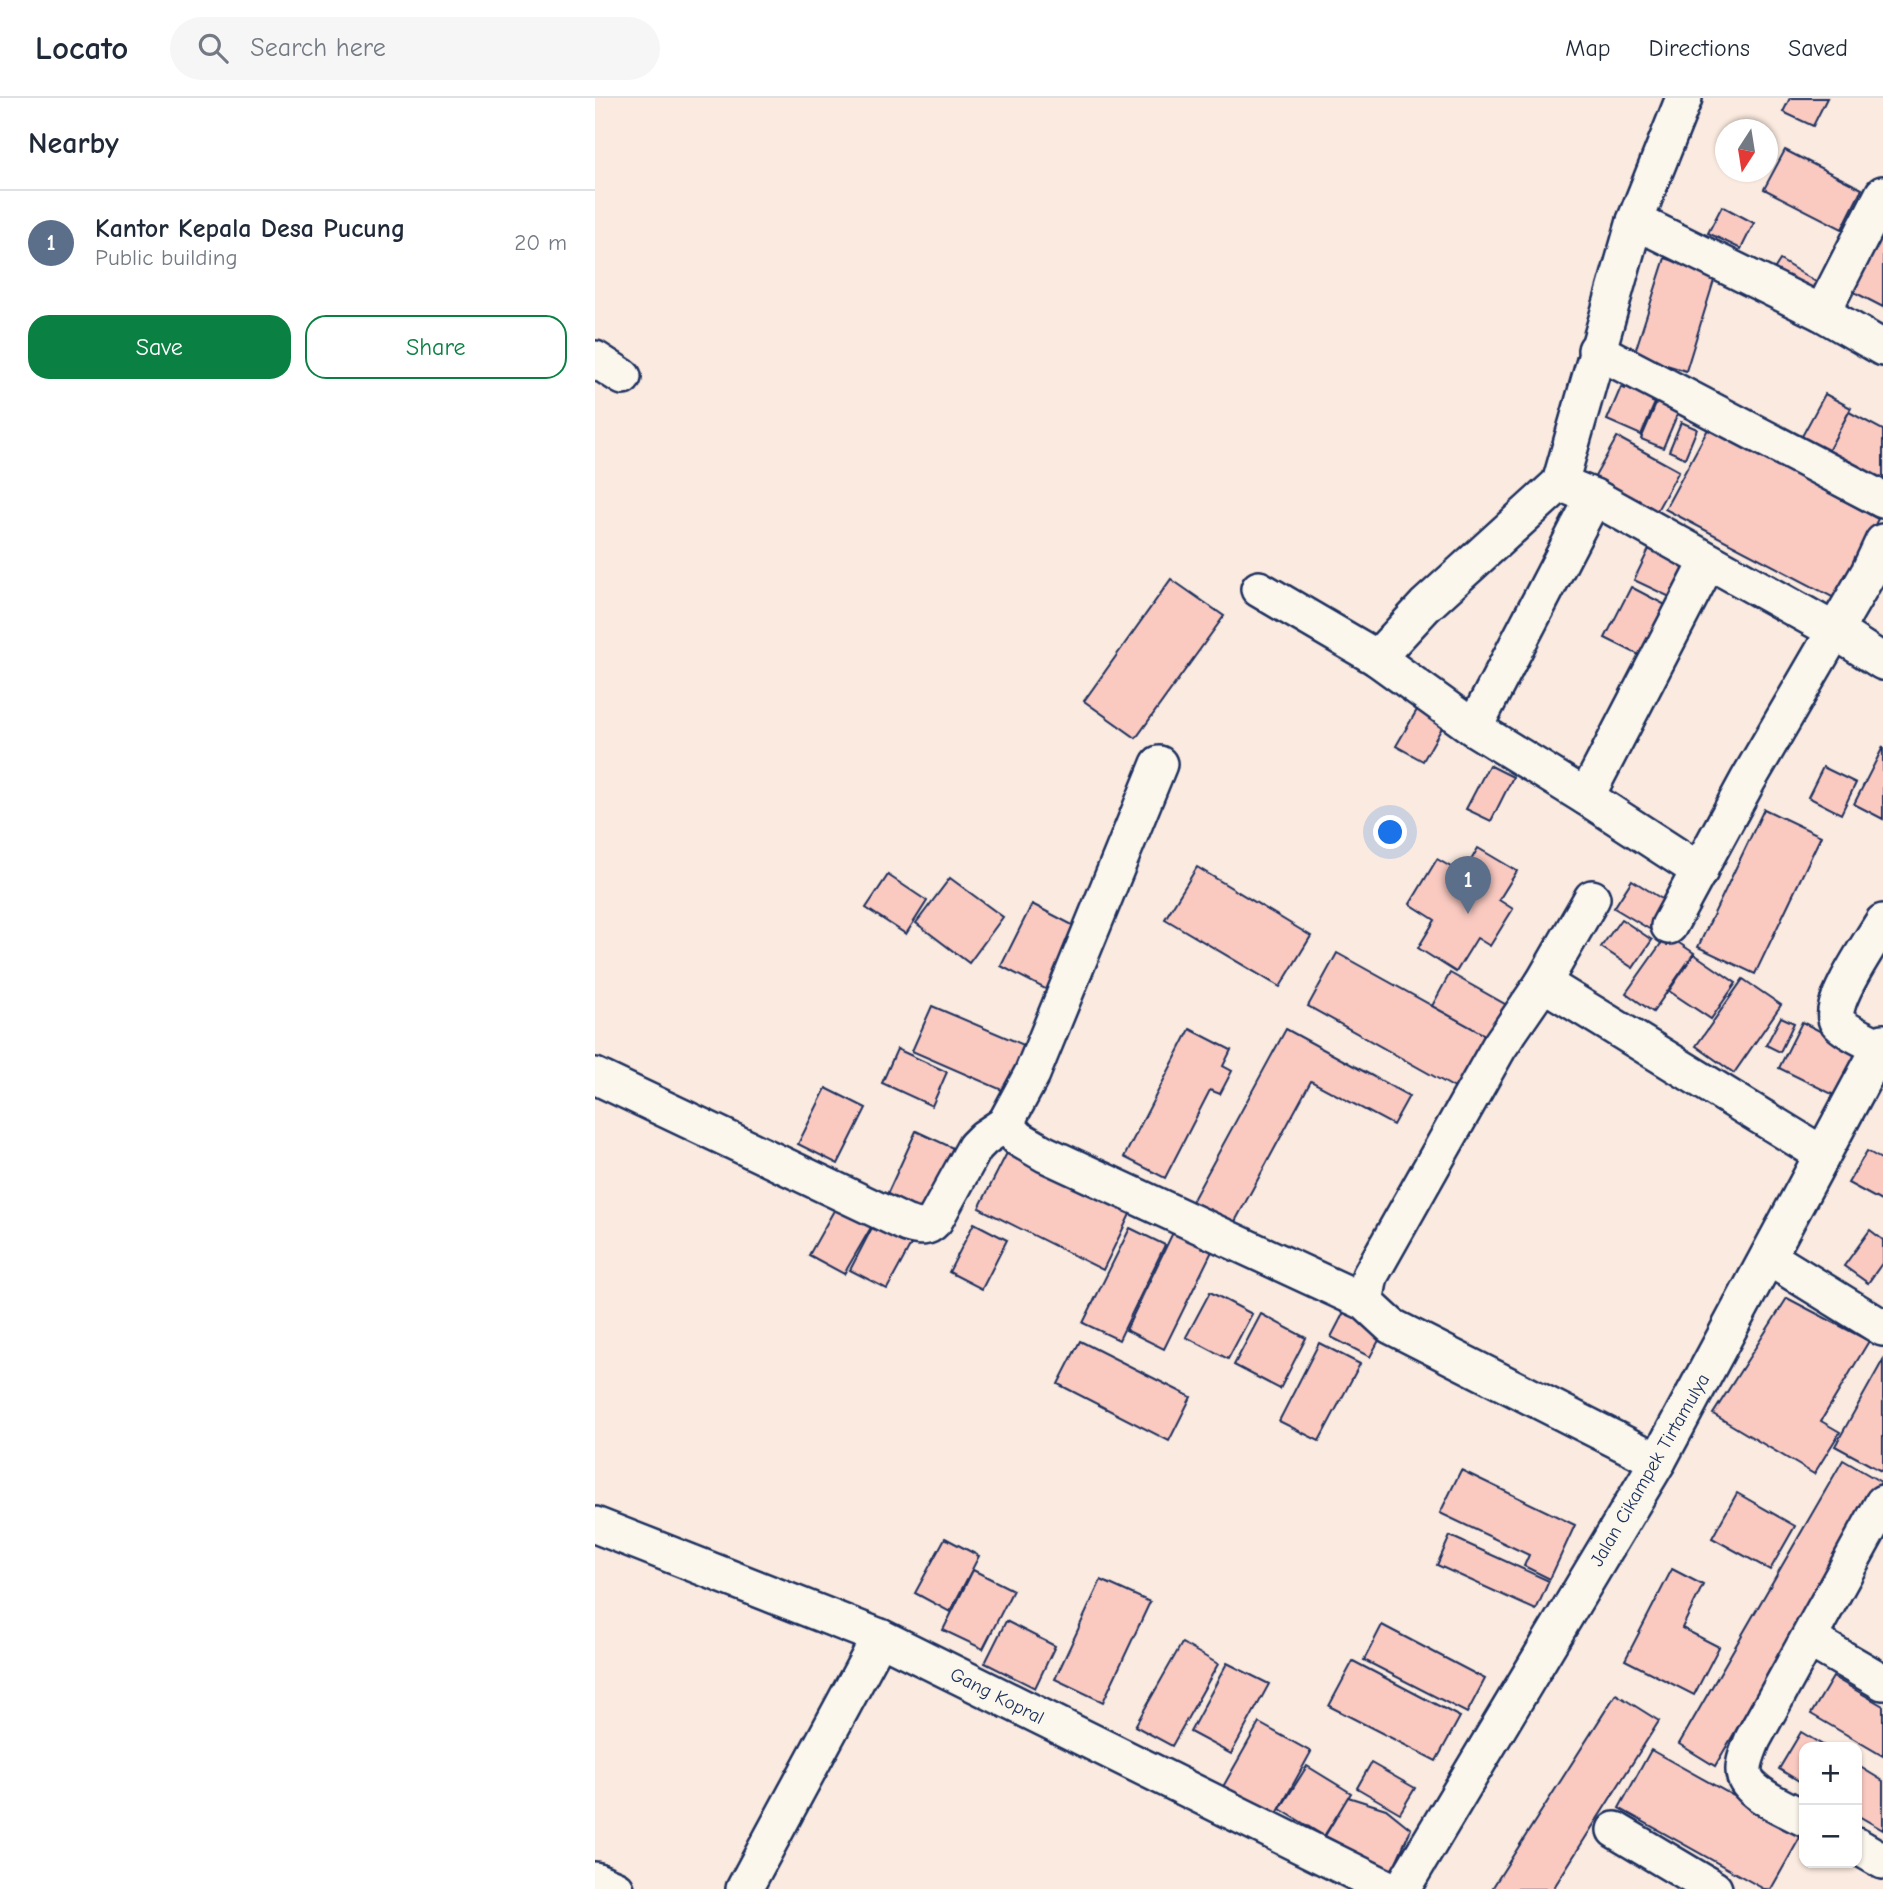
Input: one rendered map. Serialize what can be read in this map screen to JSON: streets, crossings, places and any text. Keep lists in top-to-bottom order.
{
  "streets": {
    "street": ["Jalan Cikampek Tirtamulya", "Gang Kopral"]
  },
  "north": "bottom",
  "page": {
    "header": "Locato",
    "search": "Search here",
    "nav": ["Map", "Directions", "Saved"],
    "heading": "Nearby",
    "list": [
      {
        "mark": "1",
        "name": "Kantor Kepala Desa Pucung",
        "note": "Public building",
        "value": "20 m"
      }
    ],
    "buttons": ["Save", "Share"],
    "pins": "1",
    "map_buttons": ["+", "−"]
  }
}
